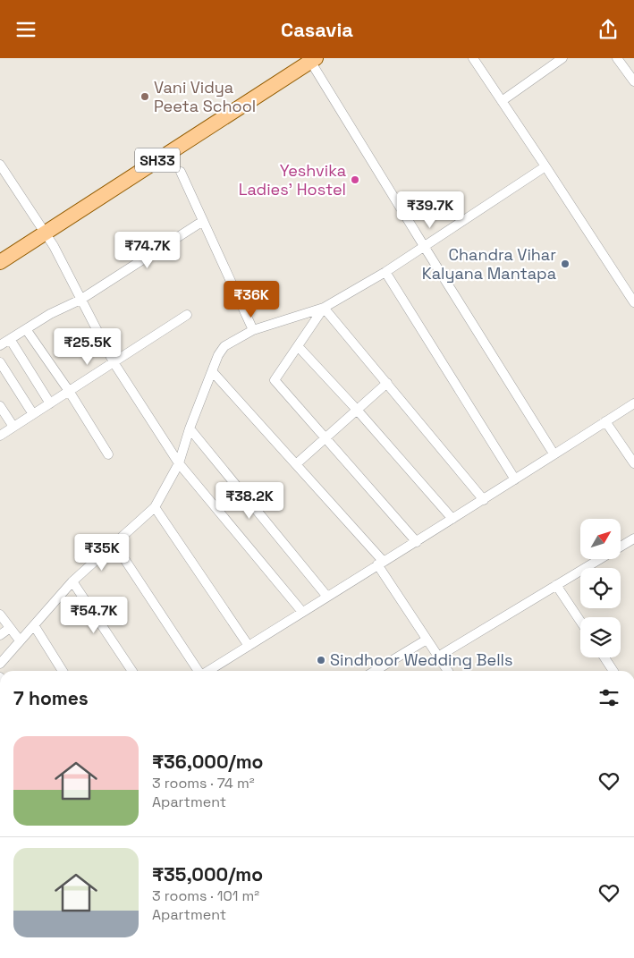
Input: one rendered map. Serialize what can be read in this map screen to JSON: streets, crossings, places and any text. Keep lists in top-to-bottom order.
{
  "streets": {
    "main road": ["SH33"]
  },
  "places": [
    "Vani Vidya Peeta School",
    "Yeshvika Ladies' Hostel",
    "Chandra Vihar Kalyana Mantapa",
    "Sindhoor Wedding Bells"
  ],
  "north": "top right",
  "page": {
    "header": "Casavia",
    "price": [
      "₹39.7K",
      "₹74.7K",
      "₹36K",
      "₹25.5K",
      "₹38.2K",
      "₹35K",
      "₹54.7K"
    ],
    "heading": "7 homes",
    "list": [
      {
        "name": "₹36,000/mo",
        "note": "3 rooms · 74 m² · Apartment"
      },
      {
        "name": "₹35,000/mo",
        "note": "3 rooms · 101 m² · Apartment"
      }
    ]
  }
}
